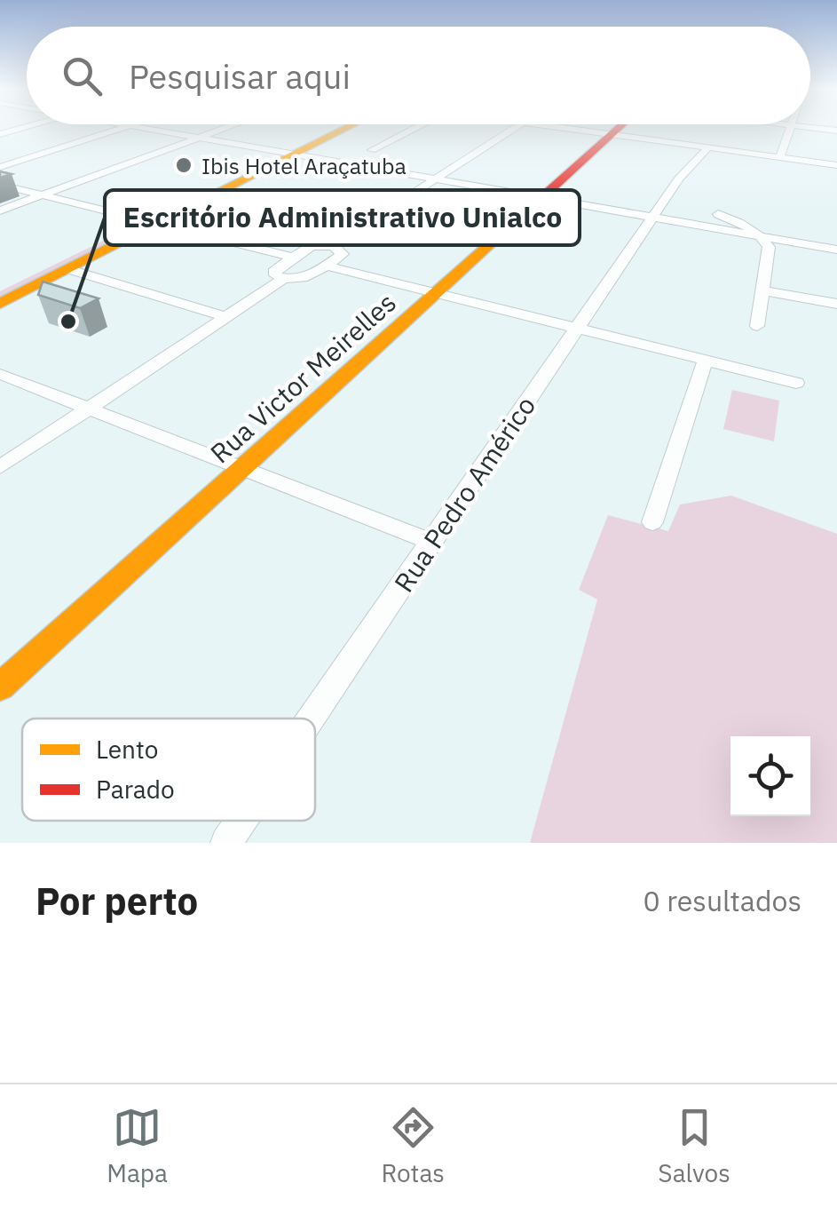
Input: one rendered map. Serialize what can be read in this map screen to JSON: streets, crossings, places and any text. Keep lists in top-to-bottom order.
{
  "streets": {
    "main road": ["Rua Victor Meirelles"],
    "street": ["Rua Pedro Américo"]
  },
  "places": ["Ibis Hotel Araçatuba", "Escritório Administrativo Unialco"],
  "legend": ["Lento", "Parado"],
  "page": {
    "search": "Pesquisar aqui",
    "heading": ["Por perto", "0 resultados"],
    "nav": ["Mapa", "Rotas", "Salvos"]
  }
}
